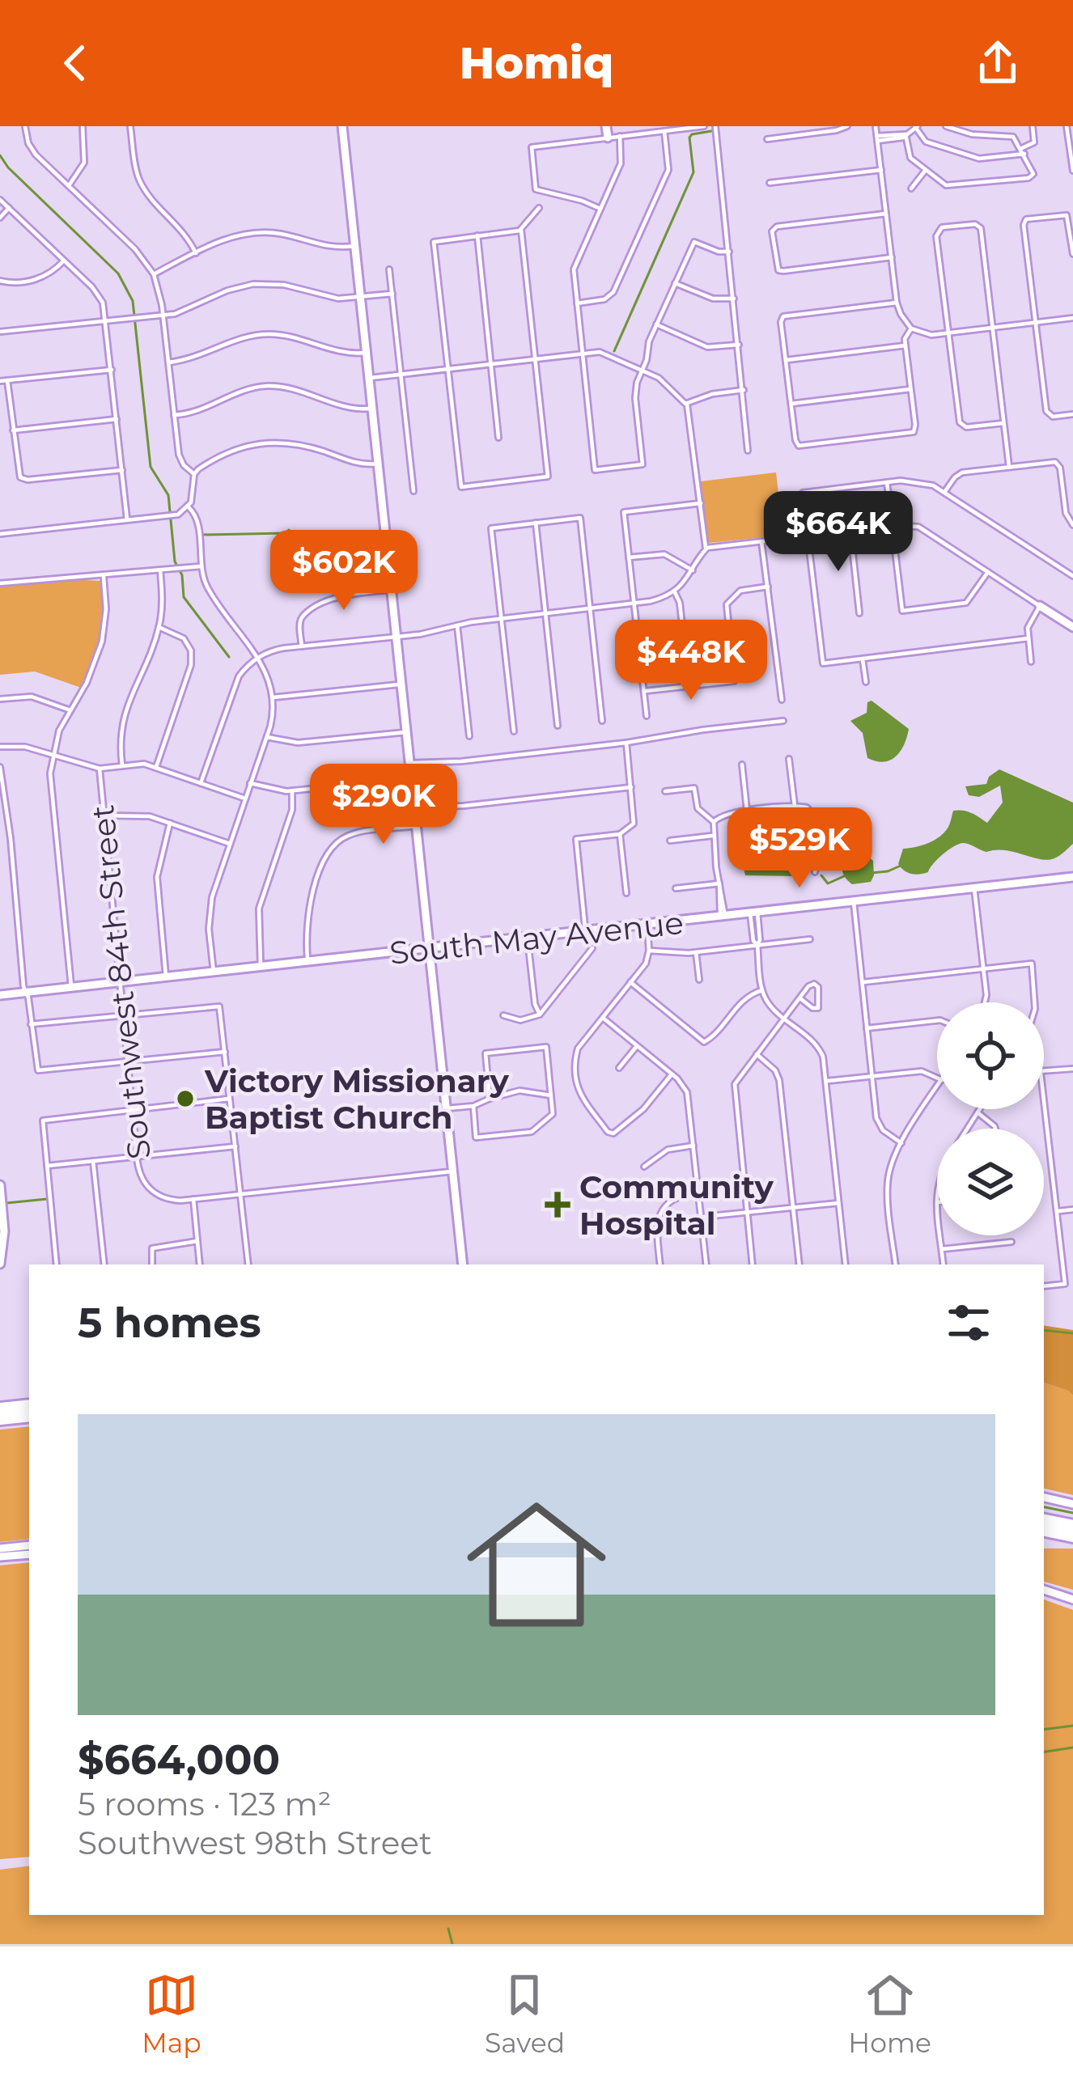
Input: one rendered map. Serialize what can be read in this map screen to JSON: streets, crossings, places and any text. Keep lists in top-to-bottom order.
{
  "streets": {
    "main road": ["South May Avenue"],
    "street": ["Southwest 84th Street"]
  },
  "crossings": [
    ["South May Avenue", "Southwest 84th Street"]
  ],
  "places": {
    "other": ["Victory Missionary Baptist Church"],
    "health": ["Community Hospital"]
  },
  "page": {
    "header": "Homiq",
    "price": [
      "$664K",
      "$602K",
      "$448K",
      "$290K",
      "$529K"
    ],
    "heading": "5 homes",
    "list": [
      {
        "name": "$664,000",
        "note": "5 rooms · 123 m² · Southwest 98th Street"
      }
    ],
    "tabs": ["Map", "Saved", "Home"]
  }
}
